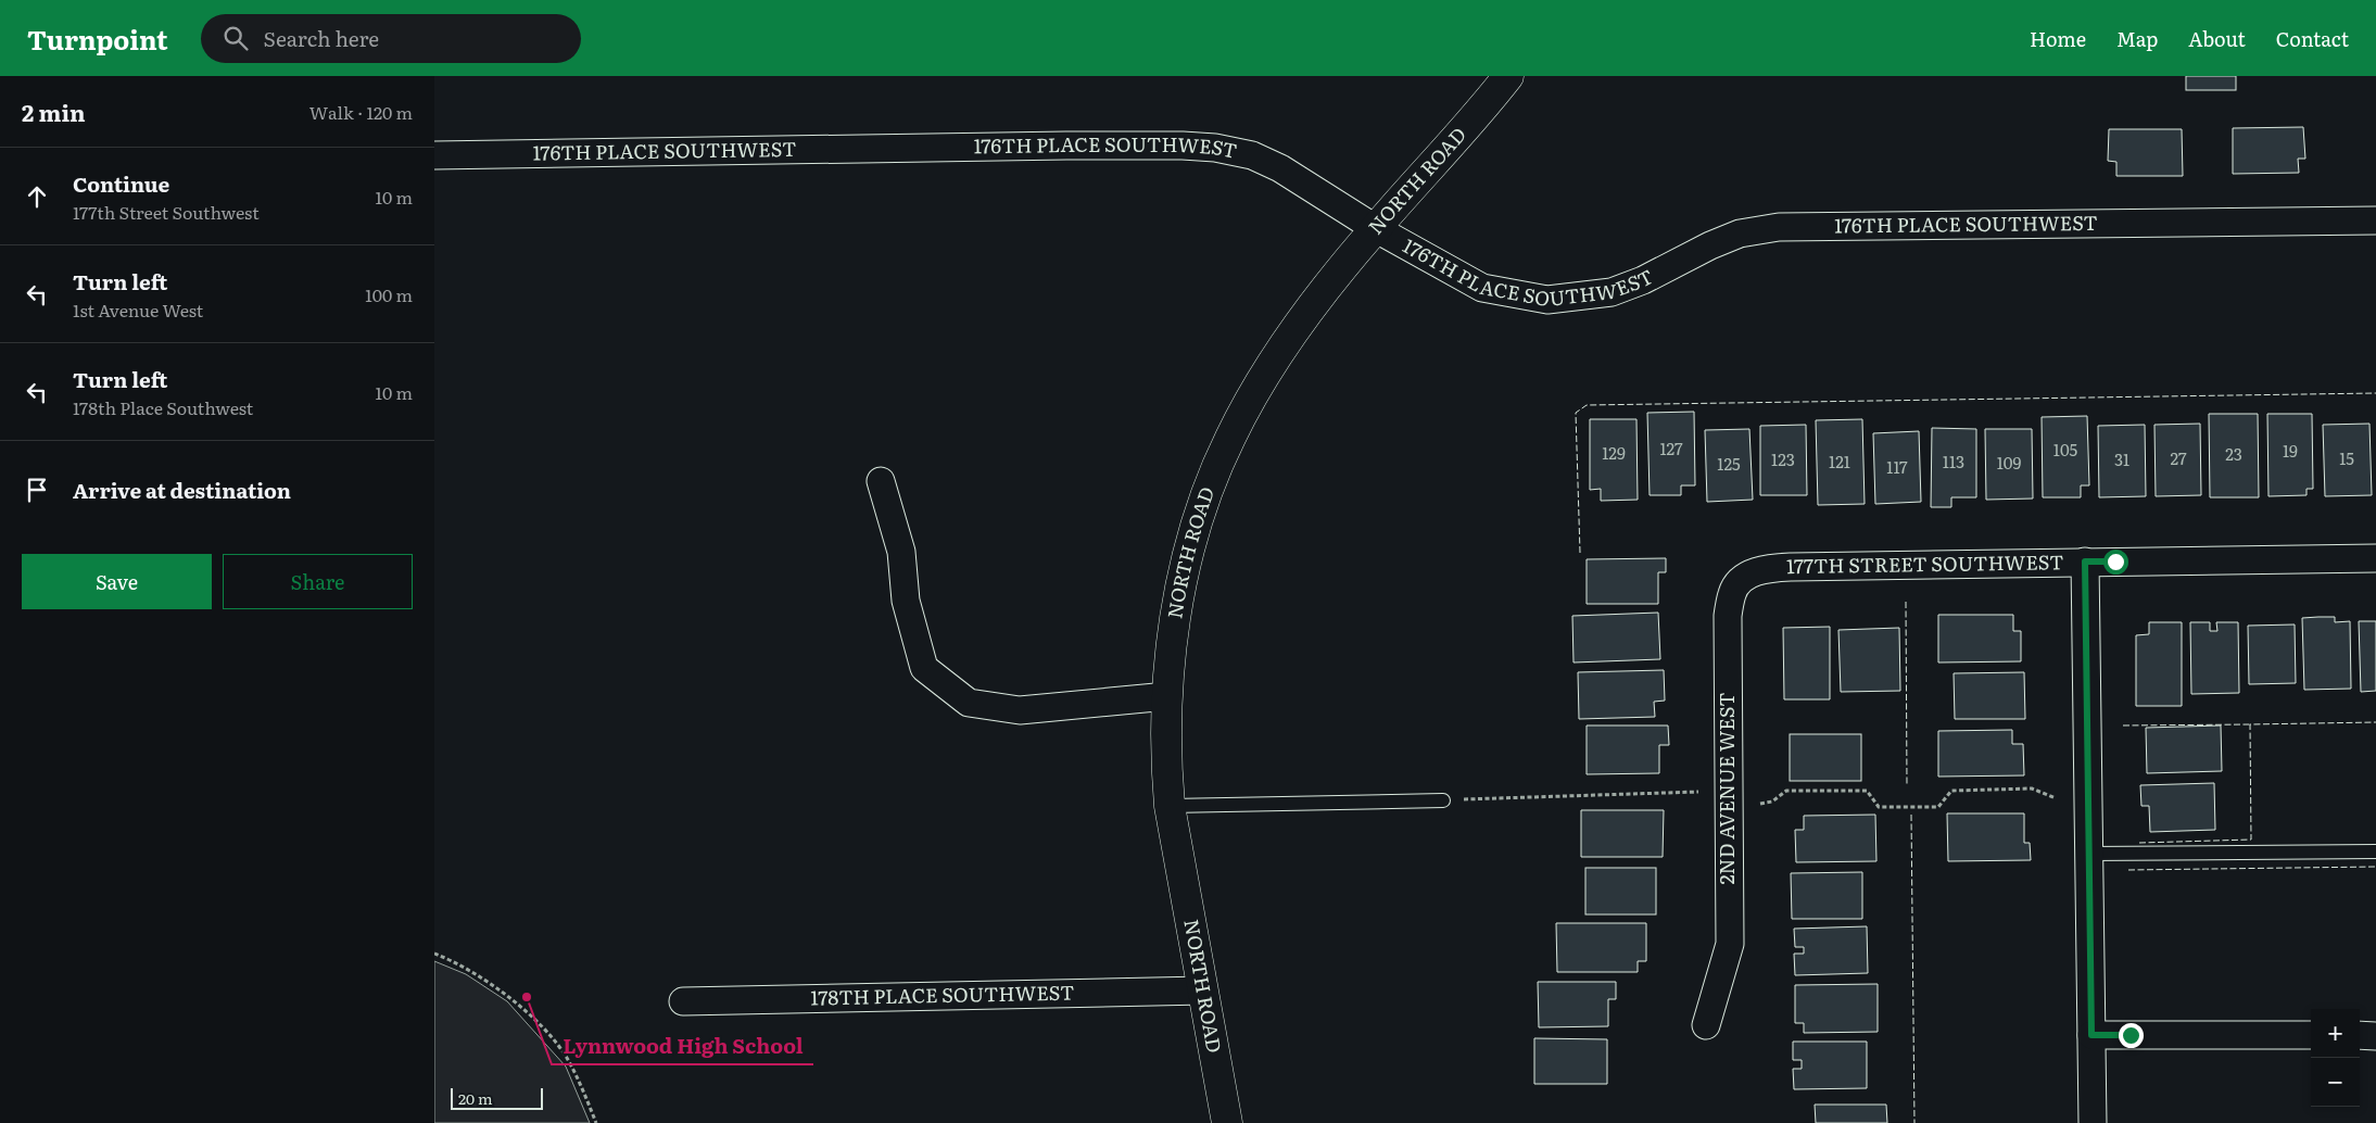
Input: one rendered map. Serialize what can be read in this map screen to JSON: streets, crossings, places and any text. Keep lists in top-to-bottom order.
{
  "streets": {
    "street": [
      "176TH PLACE SOUTHWEST",
      "NORTH ROAD",
      "177TH STREET SOUTHWEST",
      "2ND AVENUE WEST",
      "178TH PLACE SOUTHWEST"
    ]
  },
  "crossings": [
    ["176TH PLACE SOUTHWEST", "NORTH ROAD"],
    ["NORTH ROAD", "178TH PLACE SOUTHWEST"],
    ["177TH STREET SOUTHWEST", "2ND AVENUE WEST"]
  ],
  "places": ["Lynnwood High School"],
  "house_numbers": [
    "127",
    "105",
    "19",
    "129",
    "23",
    "27",
    "15",
    "123",
    "31",
    "121",
    "113",
    "109",
    "125",
    "117"
  ],
  "scale_bar": "20 m",
  "page": {
    "header": "Turnpoint",
    "search": "Search here",
    "nav": [
      "Home",
      "Map",
      "About",
      "Contact"
    ],
    "heading": ["2 min", "Walk · 120 m"],
    "list": [
      ["Continue", "177th Street Southwest", "10 m"],
      ["Turn left", "1st Avenue West", "100 m"],
      ["Turn left", "178th Place Southwest", "10 m"],
      "Arrive at destination"
    ],
    "buttons": ["Save", "Share"],
    "map_buttons": ["+", "−"],
    "scale": "20 m"
  }
}
